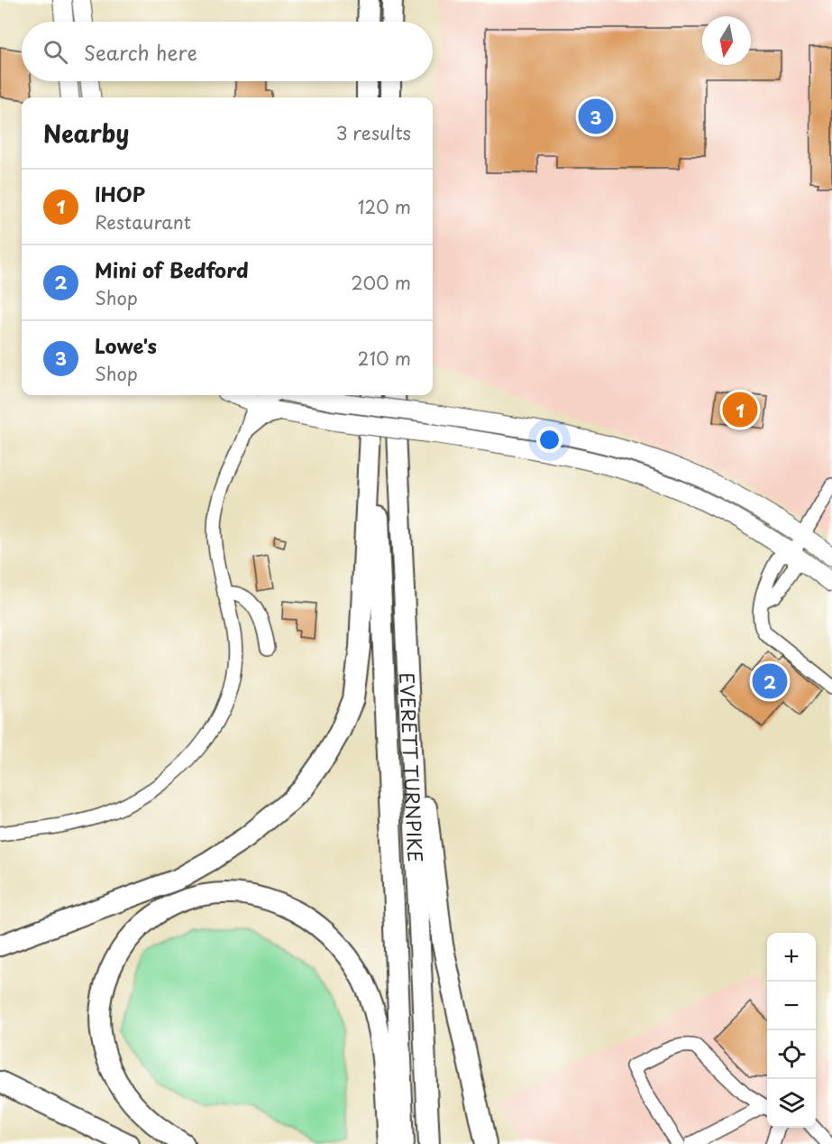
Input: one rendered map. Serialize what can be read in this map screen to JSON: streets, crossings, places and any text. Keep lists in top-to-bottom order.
{
  "streets": {
    "highway": ["EVERETT TURNPIKE"]
  },
  "north": "bottom",
  "page": {
    "search": "Search here",
    "pins": ["3", "1", "2"],
    "heading": ["Nearby", "3 results"],
    "list": [
      {
        "mark": "1",
        "name": "IHOP",
        "note": "Restaurant",
        "value": "120 m"
      },
      {
        "mark": "2",
        "name": "Mini of Bedford",
        "note": "Shop",
        "value": "200 m"
      },
      {
        "mark": "3",
        "name": "Lowe's",
        "note": "Shop",
        "value": "210 m"
      }
    ],
    "map_buttons": ["+", "−"]
  }
}
